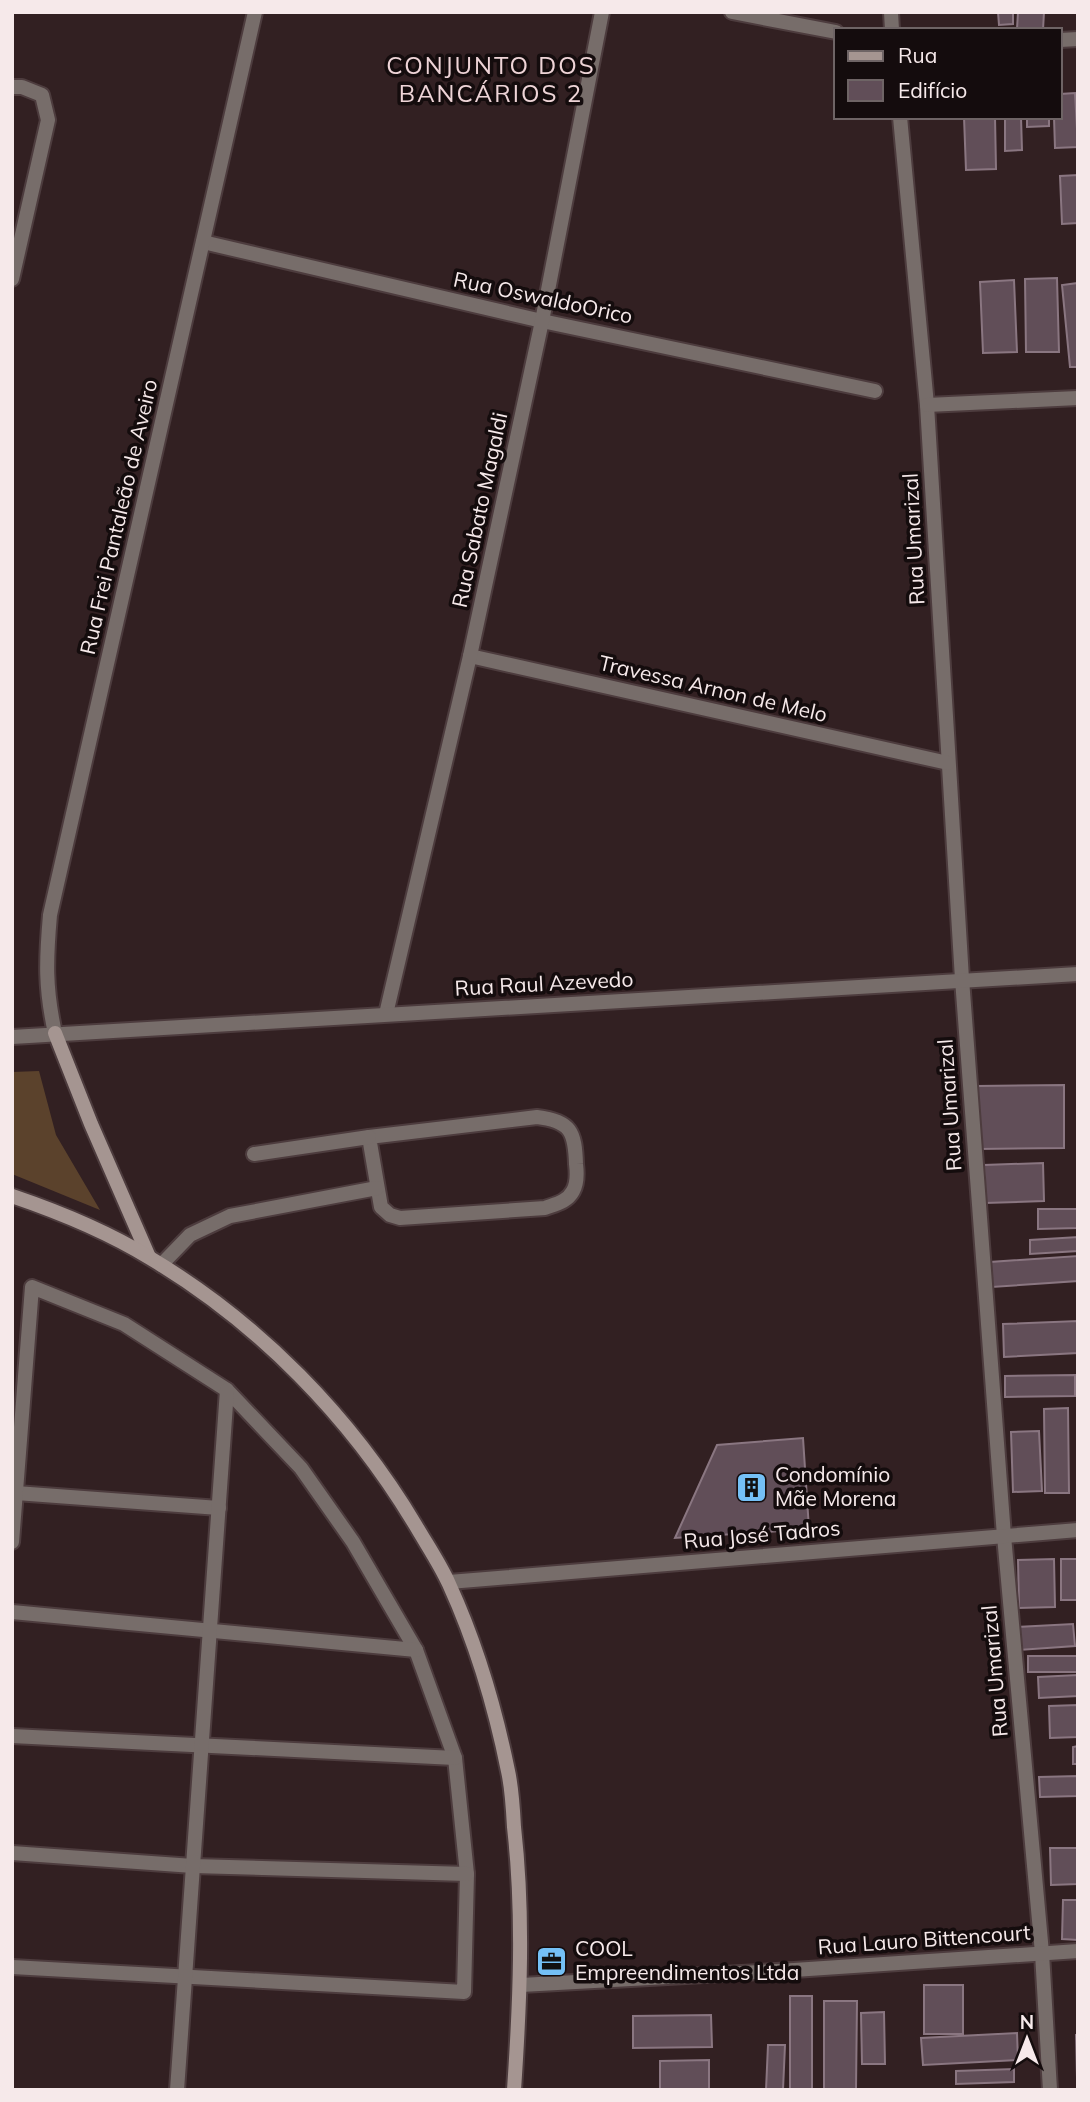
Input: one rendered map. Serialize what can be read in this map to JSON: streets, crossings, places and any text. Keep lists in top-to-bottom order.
{
  "streets": {
    "street": [
      "Rua OswaldoOrico",
      "Rua Sabato Magaldi",
      "Rua Frei Pantaleão de Aveiro",
      "Rua Umarizal",
      "Travessa Arnon de Melo",
      "Rua Raul Azevedo",
      "Rua José Tadros",
      "Rua Lauro Bittencourt"
    ]
  },
  "crossings": [
    ["Rua OswaldoOrico", "Rua Sabato Magaldi"],
    ["Rua OswaldoOrico", "Rua Frei Pantaleão de Aveiro"],
    ["Rua Sabato Magaldi", "Travessa Arnon de Melo"],
    ["Rua Sabato Magaldi", "Rua Raul Azevedo"],
    ["Rua Frei Pantaleão de Aveiro", "Rua Raul Azevedo"],
    ["Rua Umarizal", "Travessa Arnon de Melo"],
    ["Rua Umarizal", "Rua Raul Azevedo"],
    ["Rua Umarizal", "Rua José Tadros"],
    ["Rua Umarizal", "Rua Lauro Bittencourt"]
  ],
  "districts": ["CONJUNTO DOS BANCÁRIOS 2"],
  "places": {
    "building": ["Condomínio Mãe Morena"],
    "office": ["COOL Empreendimentos Ltda"]
  },
  "legend": ["Rua", "Edifício"],
  "north": "top"
}
